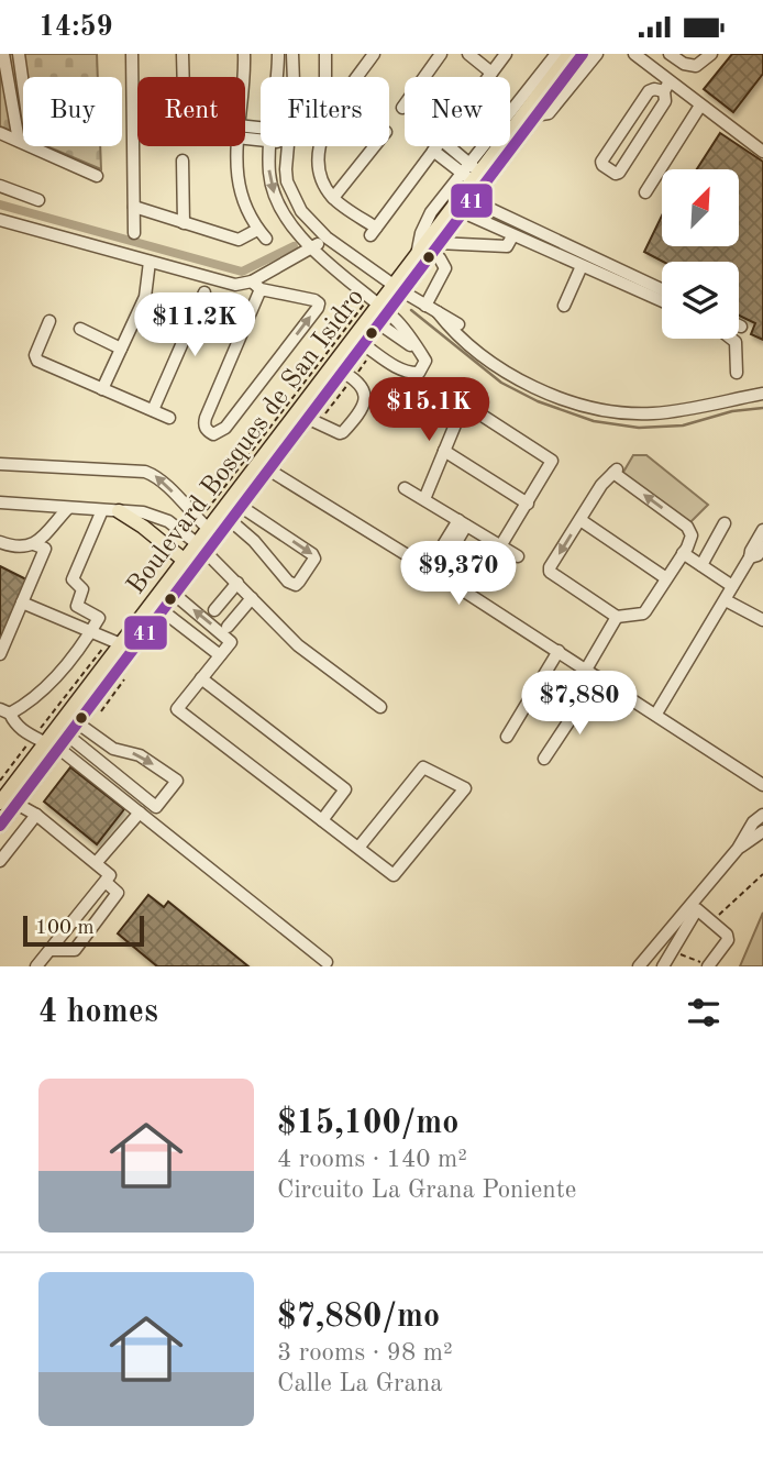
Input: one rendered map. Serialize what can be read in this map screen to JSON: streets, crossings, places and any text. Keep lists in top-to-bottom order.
{
  "streets": {
    "main road": ["Boulevard Bosques de San Isidro"]
  },
  "lines": ["transit line 41"],
  "scale_bar": "100 m",
  "north": "top right",
  "page": {
    "status": "14:59",
    "chip": [
      "Buy",
      "Rent",
      "Filters",
      "New"
    ],
    "price": [
      "$11.2K",
      "$15.1K",
      "$9,370",
      "$7,880"
    ],
    "scale": "100 m",
    "heading": "4 homes",
    "list": [
      {
        "name": "$15,100/mo",
        "note": "4 rooms · 140 m² · Circuito La Grana Poniente"
      },
      {
        "name": "$7,880/mo",
        "note": "3 rooms · 98 m² · Calle La Grana"
      }
    ]
  }
}
